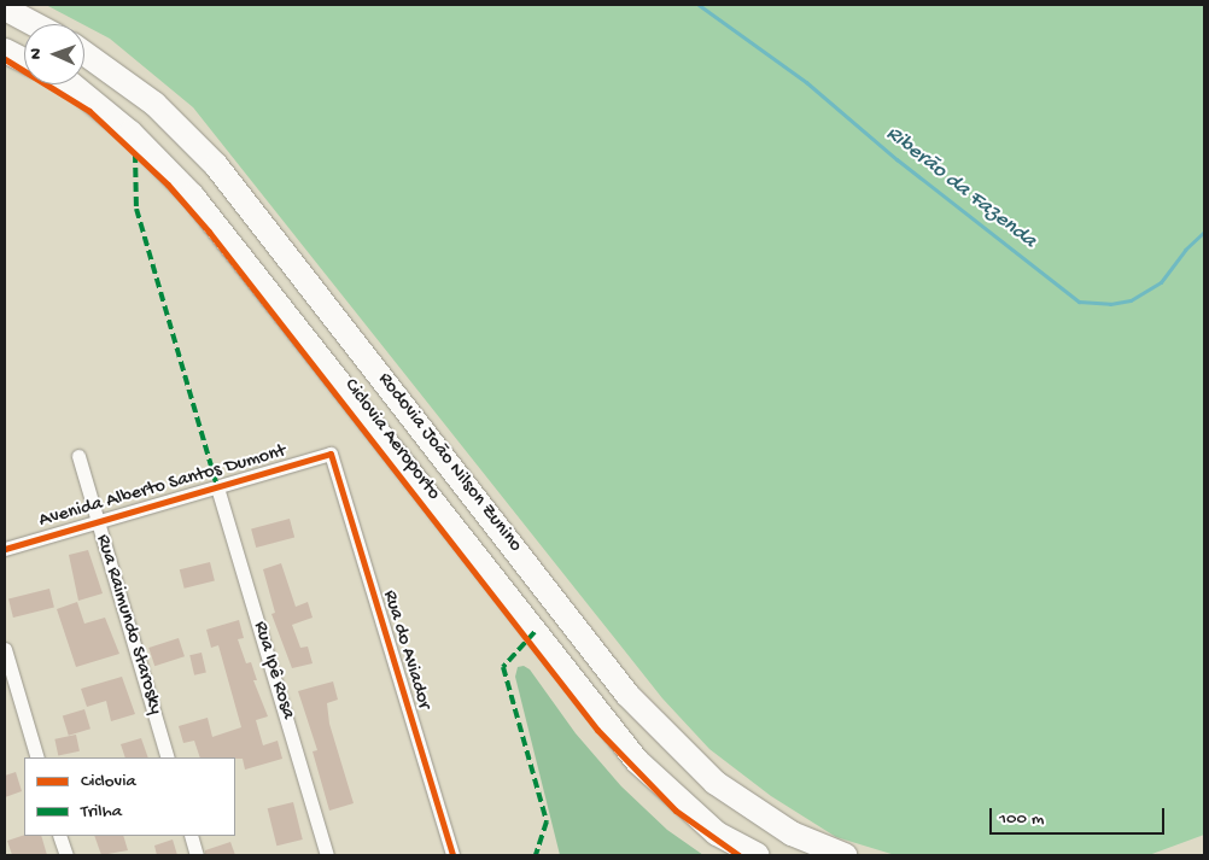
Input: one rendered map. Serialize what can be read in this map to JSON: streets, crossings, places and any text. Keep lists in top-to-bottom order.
{
  "streets": {
    "highway": ["Rodovia João Nilson Zunino"],
    "street": [
      "Avenida Alberto Santos Dumont",
      "Rua Raimundo Starosky",
      "Rua do Aviador",
      "Rua Ipê Rosa"
    ],
    "cycle path": ["Ciclovia Aeroporto"]
  },
  "crossings": [
    ["Avenida Alberto Santos Dumont", "Rua Raimundo Starosky"],
    ["Avenida Alberto Santos Dumont", "Rua do Aviador"],
    ["Avenida Alberto Santos Dumont", "Rua Ipê Rosa"]
  ],
  "water": ["Riberão da Fazenda"],
  "legend": ["Ciclovia", "Trilha"],
  "scale_bar": "100 m",
  "north": "left"
}
